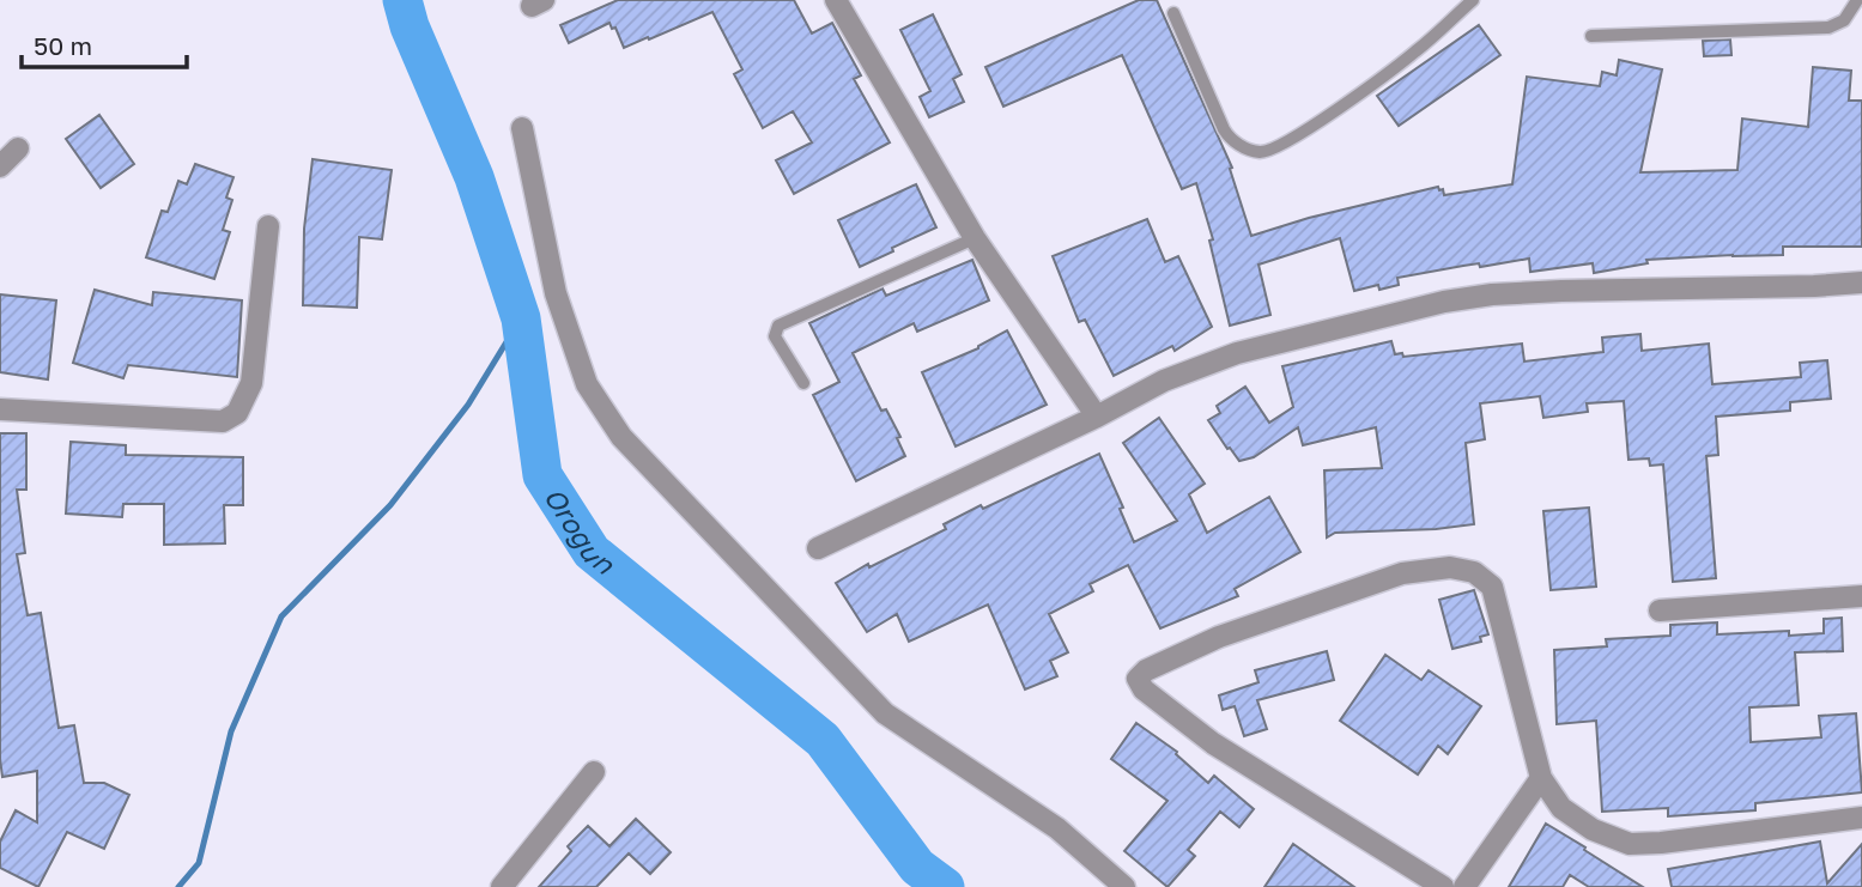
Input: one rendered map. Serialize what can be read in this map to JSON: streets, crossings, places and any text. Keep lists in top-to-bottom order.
{
  "water": ["Orogun"],
  "scale_bar": "50 m"
}
